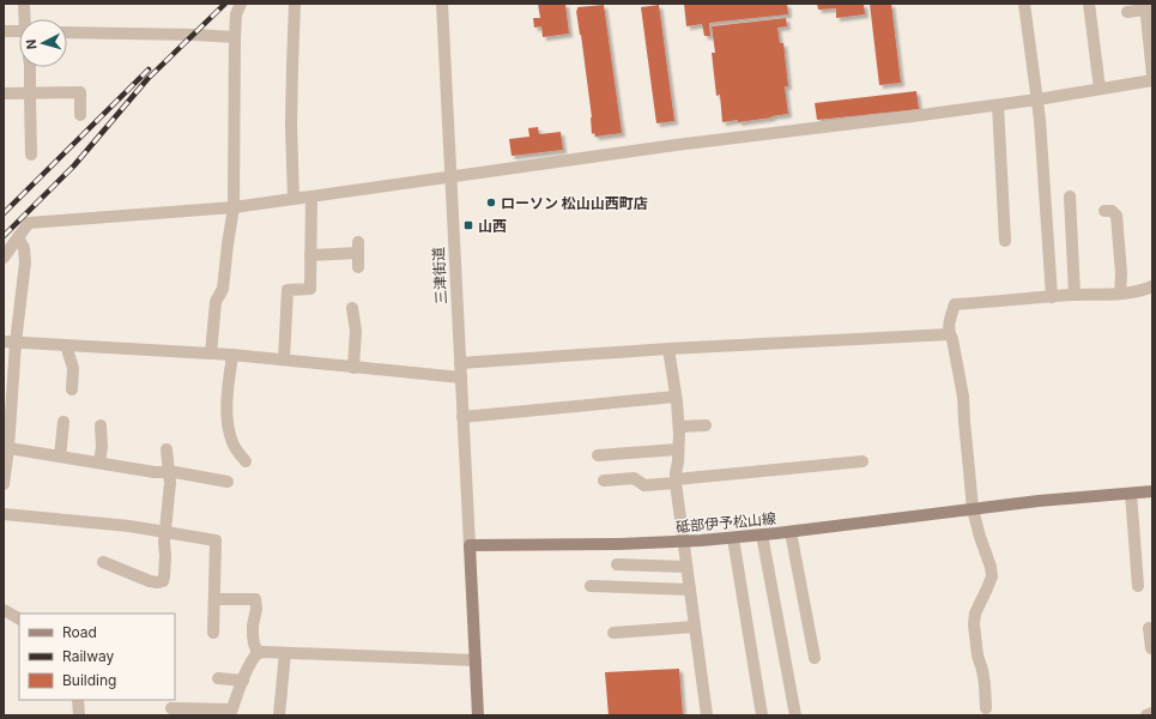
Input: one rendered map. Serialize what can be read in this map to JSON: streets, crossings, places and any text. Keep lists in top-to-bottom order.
{
  "streets": {
    "main road": ["砥部伊予松山線"],
    "street": ["三津街道"]
  },
  "crossings": [
    ["三津街道", "砥部伊予松山線"]
  ],
  "places": {
    "other": ["ローソン 松山山西町店"],
    "transit": ["山西"]
  },
  "legend": ["Road", "Railway", "Building"],
  "north": "left"
}
